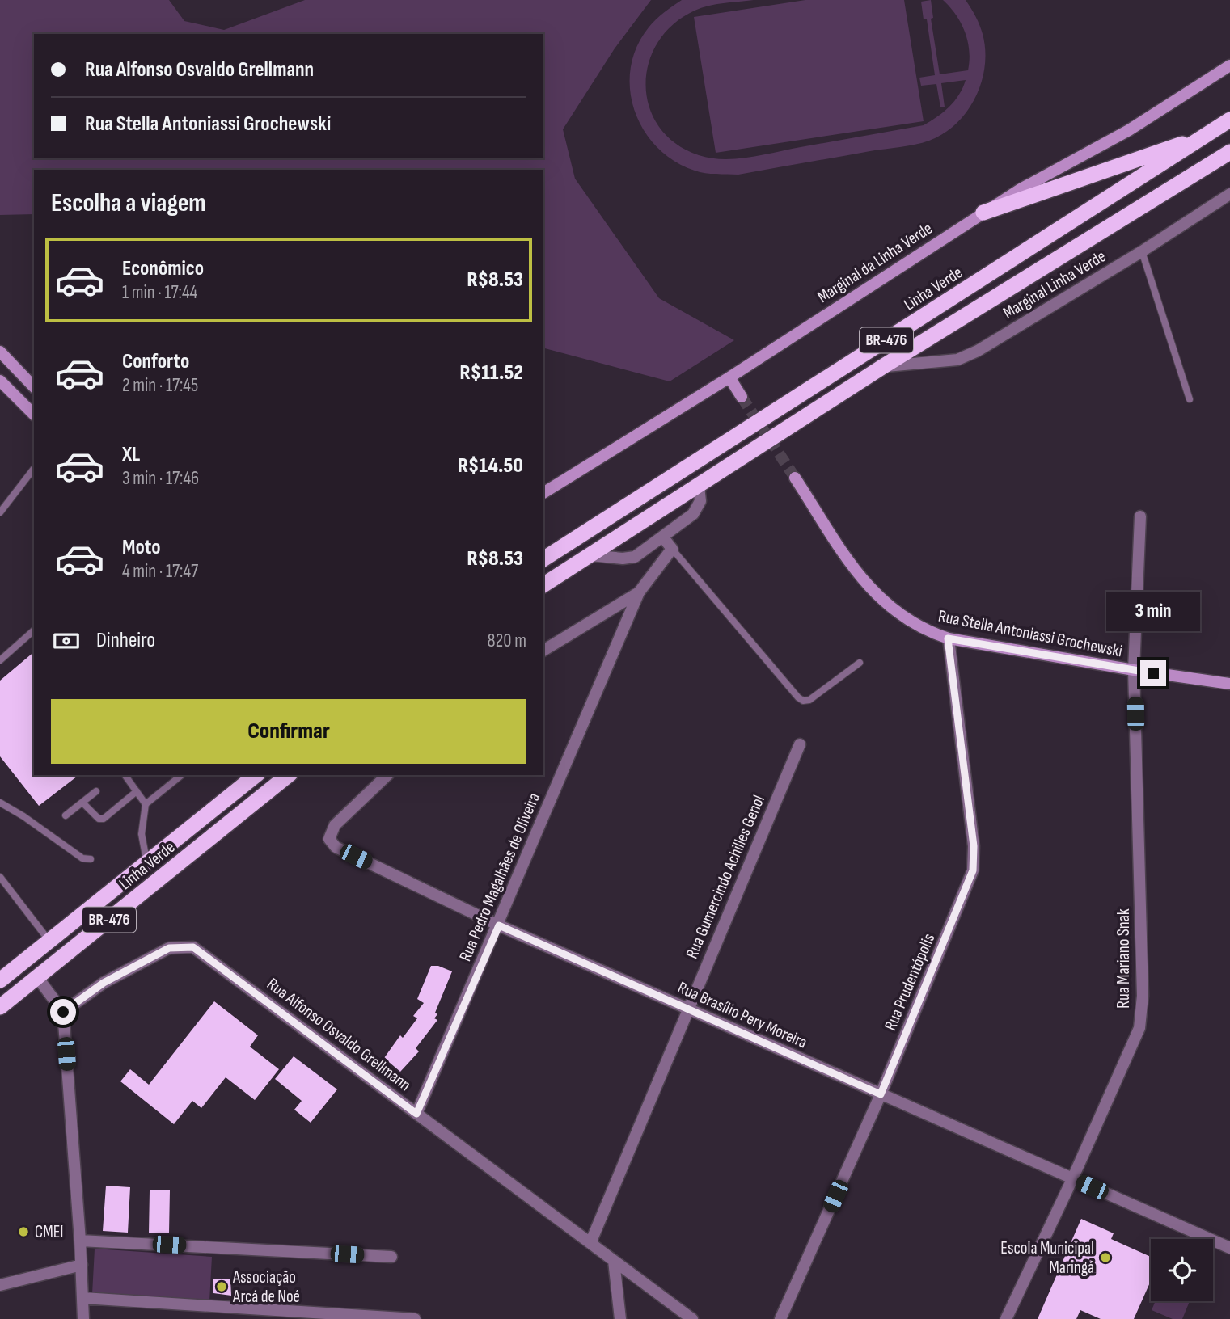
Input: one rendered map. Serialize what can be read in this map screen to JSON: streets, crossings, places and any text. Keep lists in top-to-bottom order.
{
  "streets": {
    "highway": ["Linha Verde", "BR-476"],
    "main road": ["Marginal da Linha Verde", "Rua Stella Antoniassi Grochewski"],
    "street": [
      "Marginal Linha Verde",
      "Rua Pedro Magalhães de Oliveira",
      "Rua Gumercindo Achilles Genol",
      "Rua Mariano Snak",
      "Rua Prudentópolis",
      "Rua Brasílio Pery Moreira",
      "Rua Alfonso Osvaldo Grellmann"
    ]
  },
  "crossings": [
    ["Marginal Linha Verde", "BR-476"],
    ["Rua Stella Antoniassi Grochewski", "Rua Mariano Snak"],
    ["Rua Stella Antoniassi Grochewski", "Rua Prudentópolis"],
    ["Rua Pedro Magalhães de Oliveira", "Rua Brasílio Pery Moreira"],
    ["Rua Pedro Magalhães de Oliveira", "Rua Alfonso Osvaldo Grellmann"],
    ["Rua Gumercindo Achilles Genol", "Rua Brasílio Pery Moreira"],
    ["Rua Gumercindo Achilles Genol", "Rua Alfonso Osvaldo Grellmann"],
    ["Rua Mariano Snak", "Rua Brasílio Pery Moreira"],
    ["Rua Prudentópolis", "Rua Brasílio Pery Moreira"]
  ],
  "places": ["CMEI", "Escola Municipal Maringá", "Associação Arcá de Noé"],
  "page": {
    "banner": ["Rua Alfonso Osvaldo Grellmann", "Rua Stella Antoniassi Grochewski"],
    "heading": "Escolha a viagem",
    "list": [
      {
        "name": "Econômico",
        "note": "1 min · 17:44",
        "value": "R$8.53"
      },
      {
        "name": "Conforto",
        "note": "2 min · 17:45",
        "value": "R$11.52"
      },
      {
        "name": "XL",
        "note": "3 min · 17:46",
        "value": "R$14.50"
      },
      {
        "name": "Moto",
        "note": "4 min · 17:47",
        "value": "R$8.53"
      }
    ],
    "bubble": "3 min",
    "pay": ["Dinheiro", "820 m"],
    "buttons": "Confirmar"
  }
}
